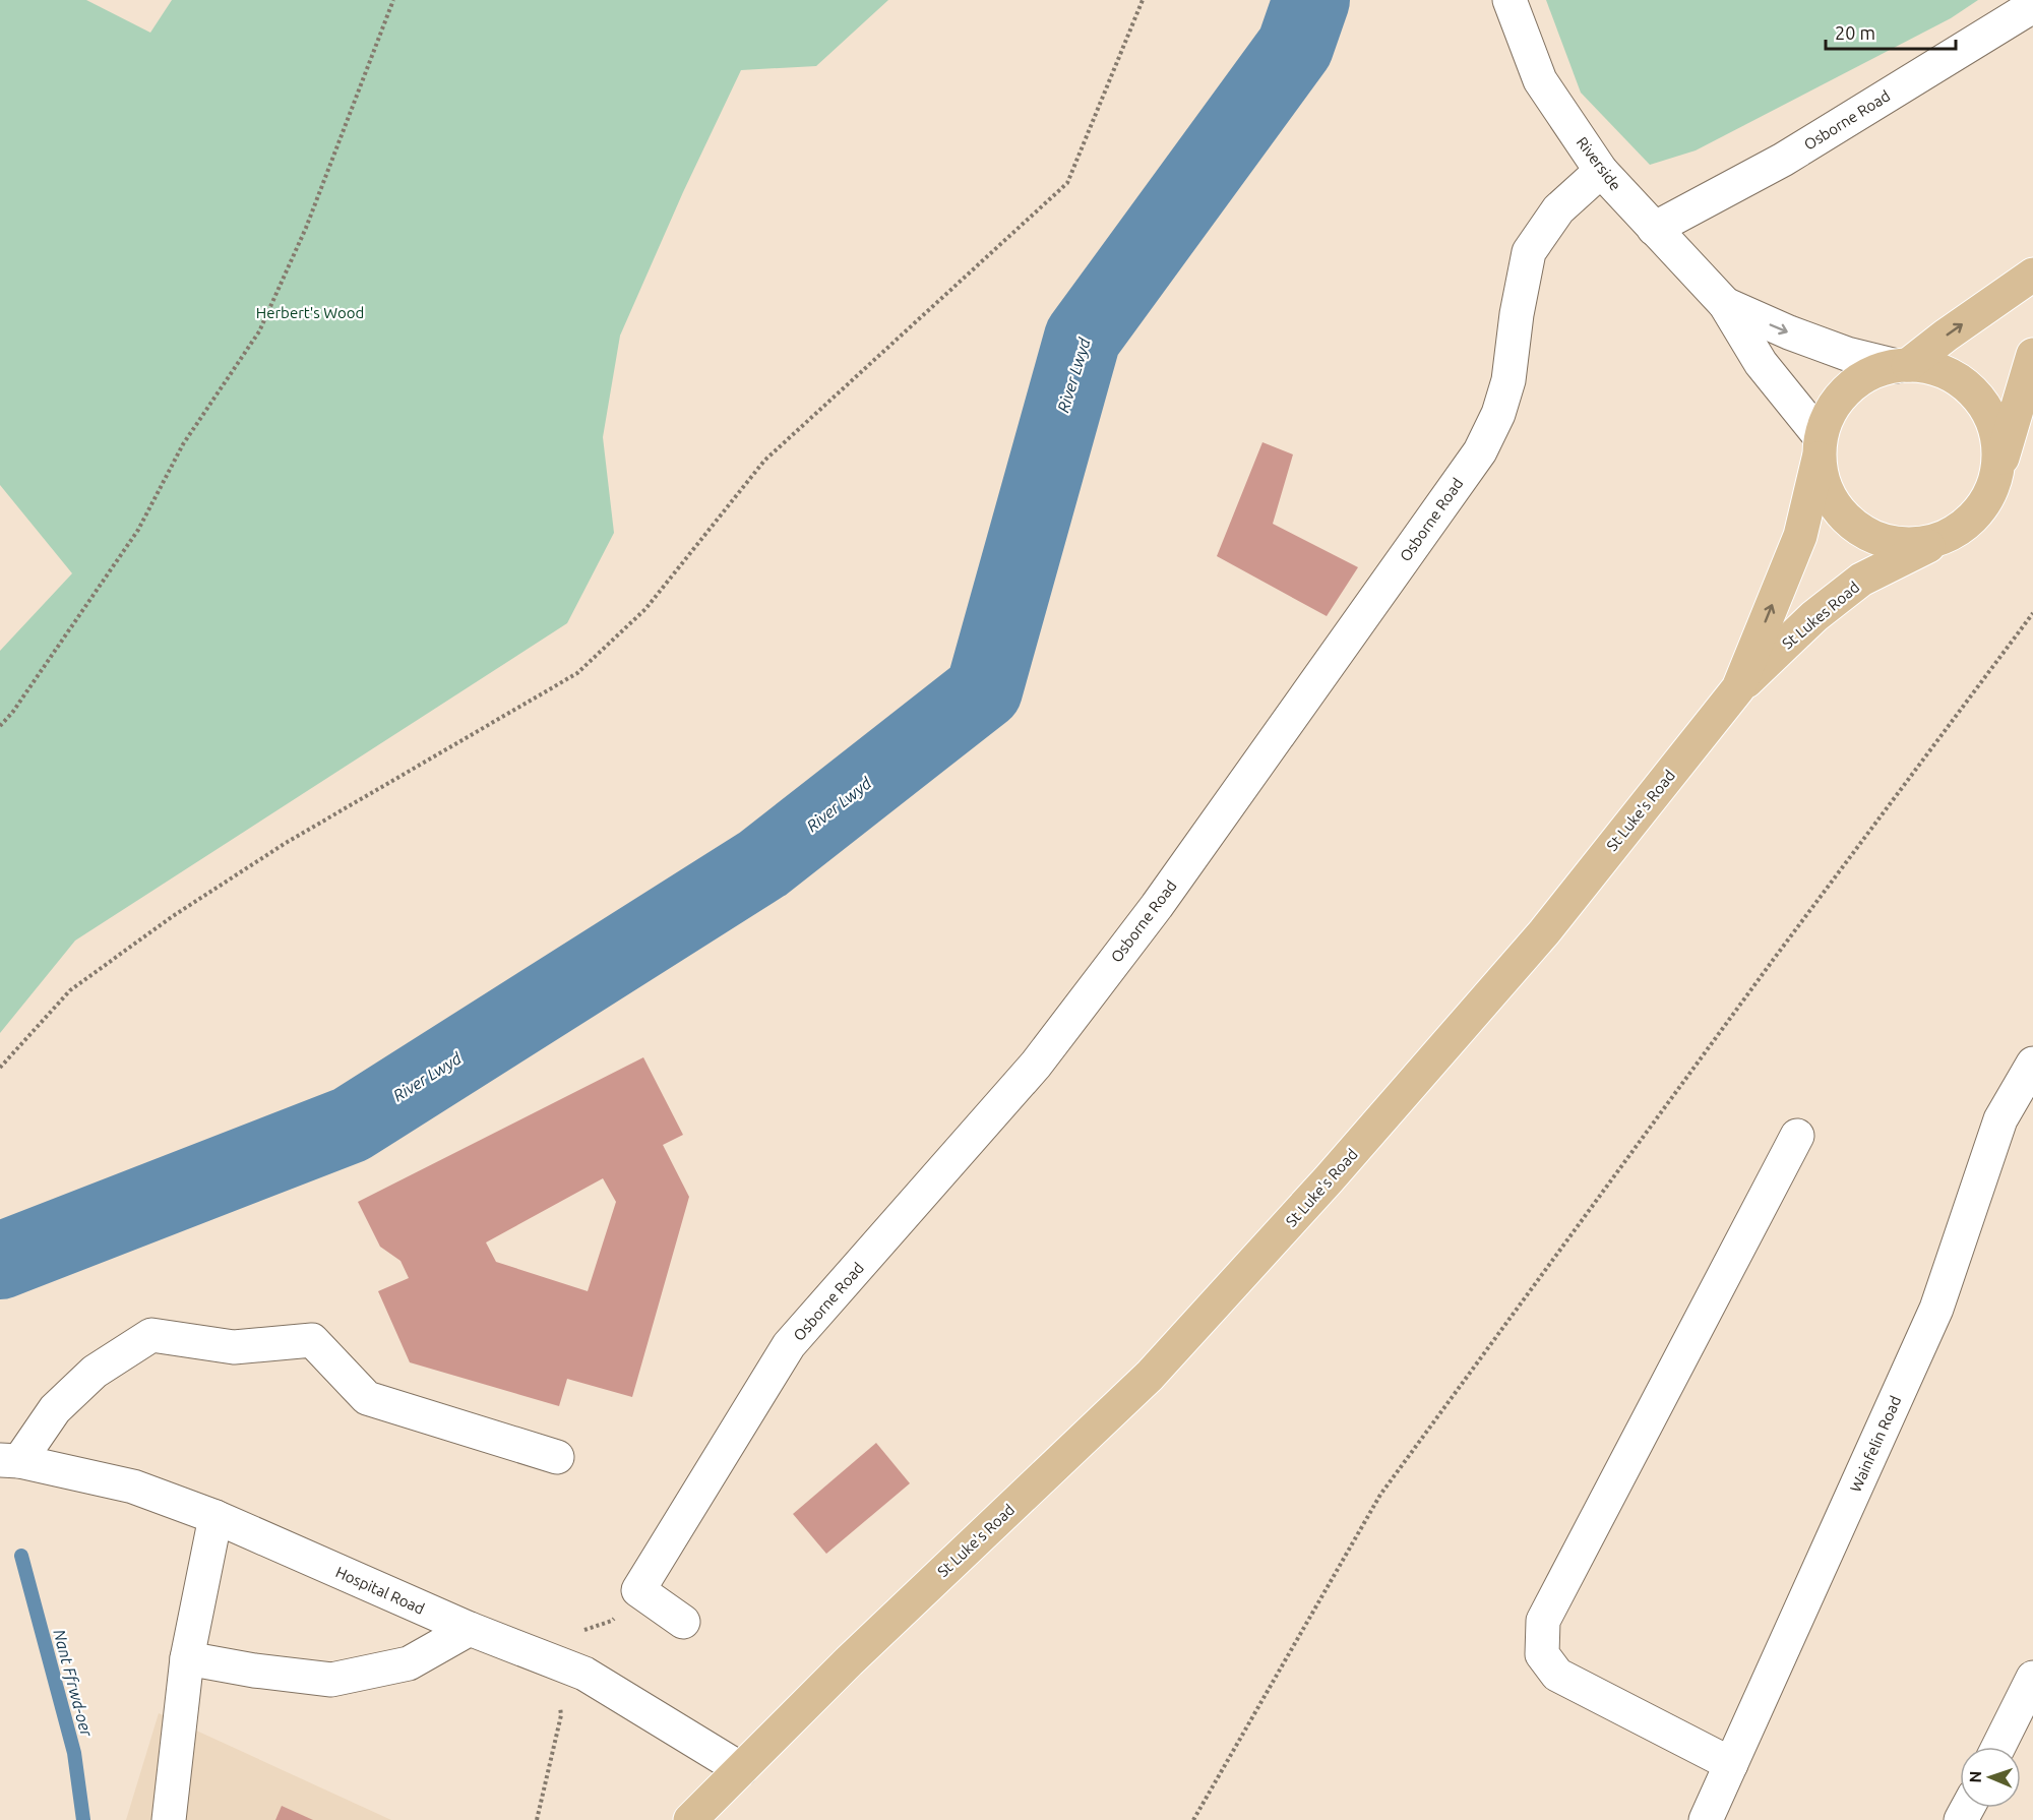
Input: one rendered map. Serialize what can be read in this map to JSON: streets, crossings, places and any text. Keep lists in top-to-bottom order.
{
  "streets": {
    "main road": ["St Lukes Road", "St Luke's Road"],
    "street": [
      "Osborne Road",
      "Riverside",
      "Wainfelin Road",
      "Hospital Road"
    ]
  },
  "crossings": [
    ["Osborne Road", "Riverside"],
    ["Riverside", "St Lukes Road"],
    ["Riverside", "St Luke's Road"],
    ["St Lukes Road", "St Luke's Road"],
    ["St Luke's Road", "Hospital Road"]
  ],
  "water": ["River Lwyd", "Nant Ffrwd-oer"],
  "parks": ["Herbert's Wood"],
  "scale_bar": "20 m",
  "north": "left"
}
